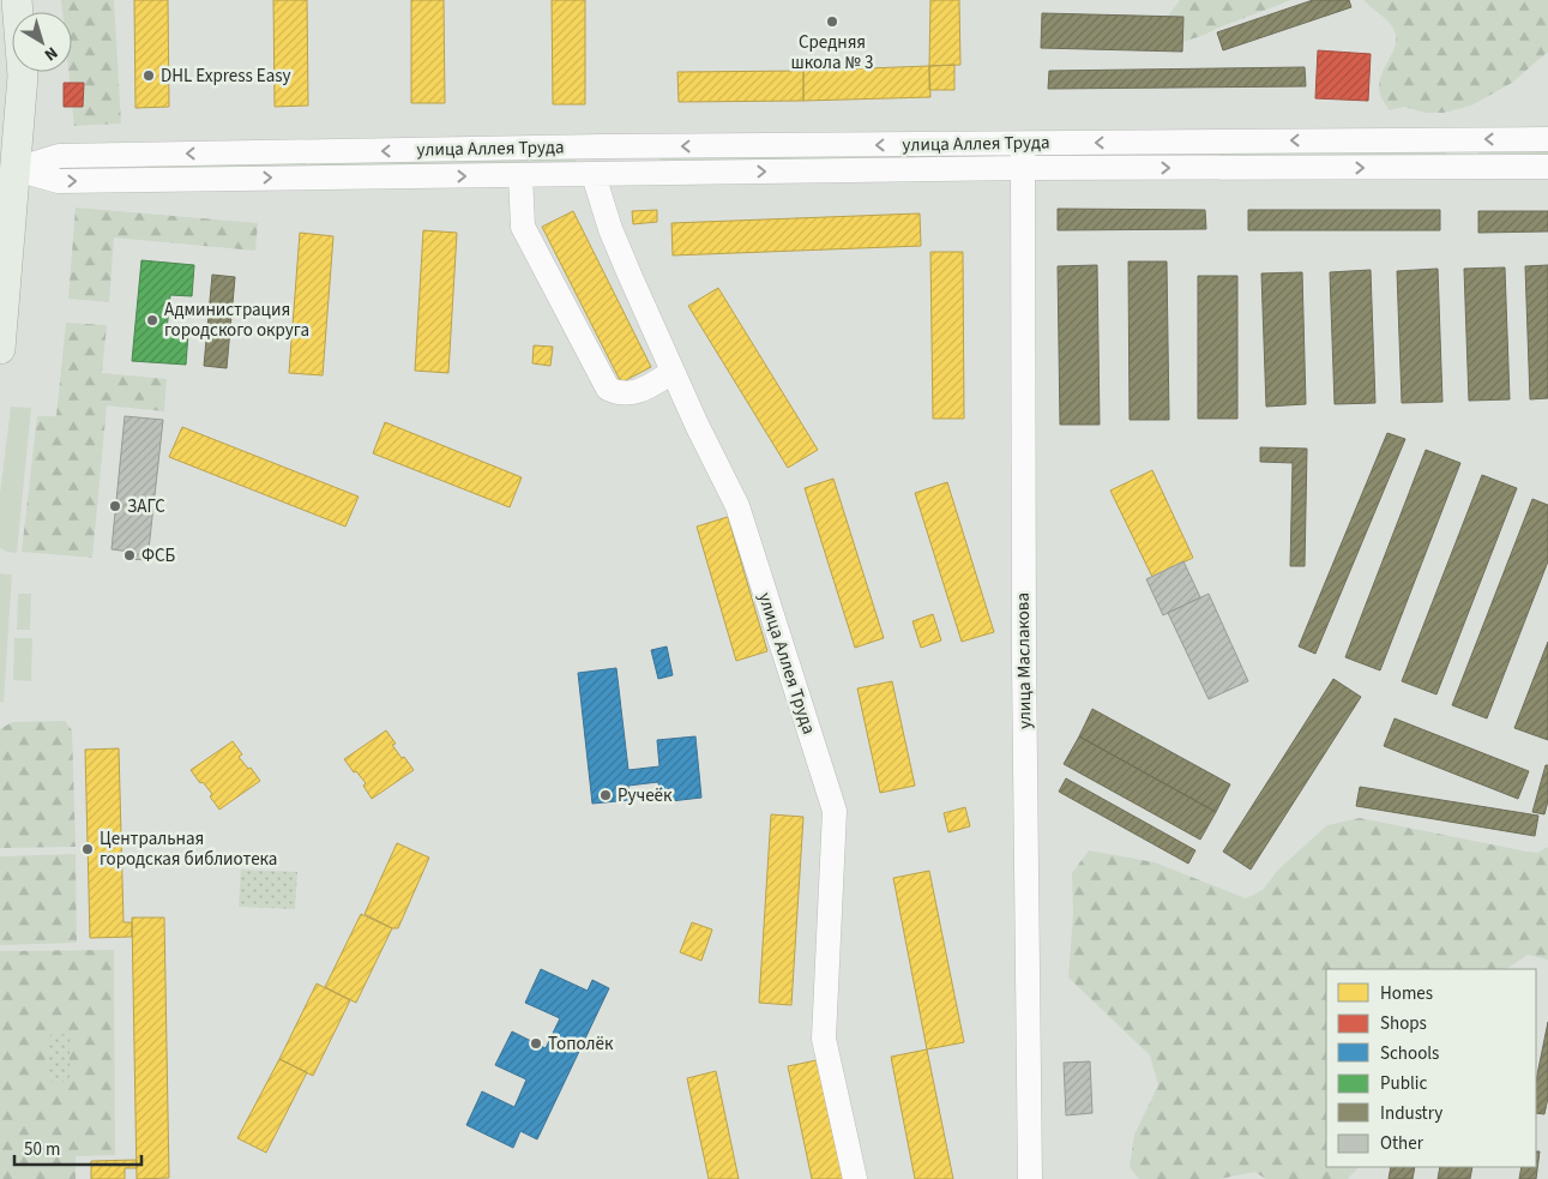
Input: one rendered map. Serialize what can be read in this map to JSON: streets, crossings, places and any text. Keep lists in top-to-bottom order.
{
  "streets": {
    "street": ["улица Аллея Труда", "улица Маслакова"]
  },
  "crossings": [
    ["улица Аллея Труда", "улица Маслакова"]
  ],
  "places": [
    "Средняя школа № 3",
    "DHL Express Easy",
    "Администрация городского округа",
    "ЗАГС",
    "ФСБ",
    "Ручеёк",
    "Центральная городская библиотека",
    "Тополёк"
  ],
  "legend": [
    "Homes",
    "Shops",
    "Schools",
    "Public",
    "Industry",
    "Other"
  ],
  "scale_bar": "50 m",
  "north": "bottom right"
}
